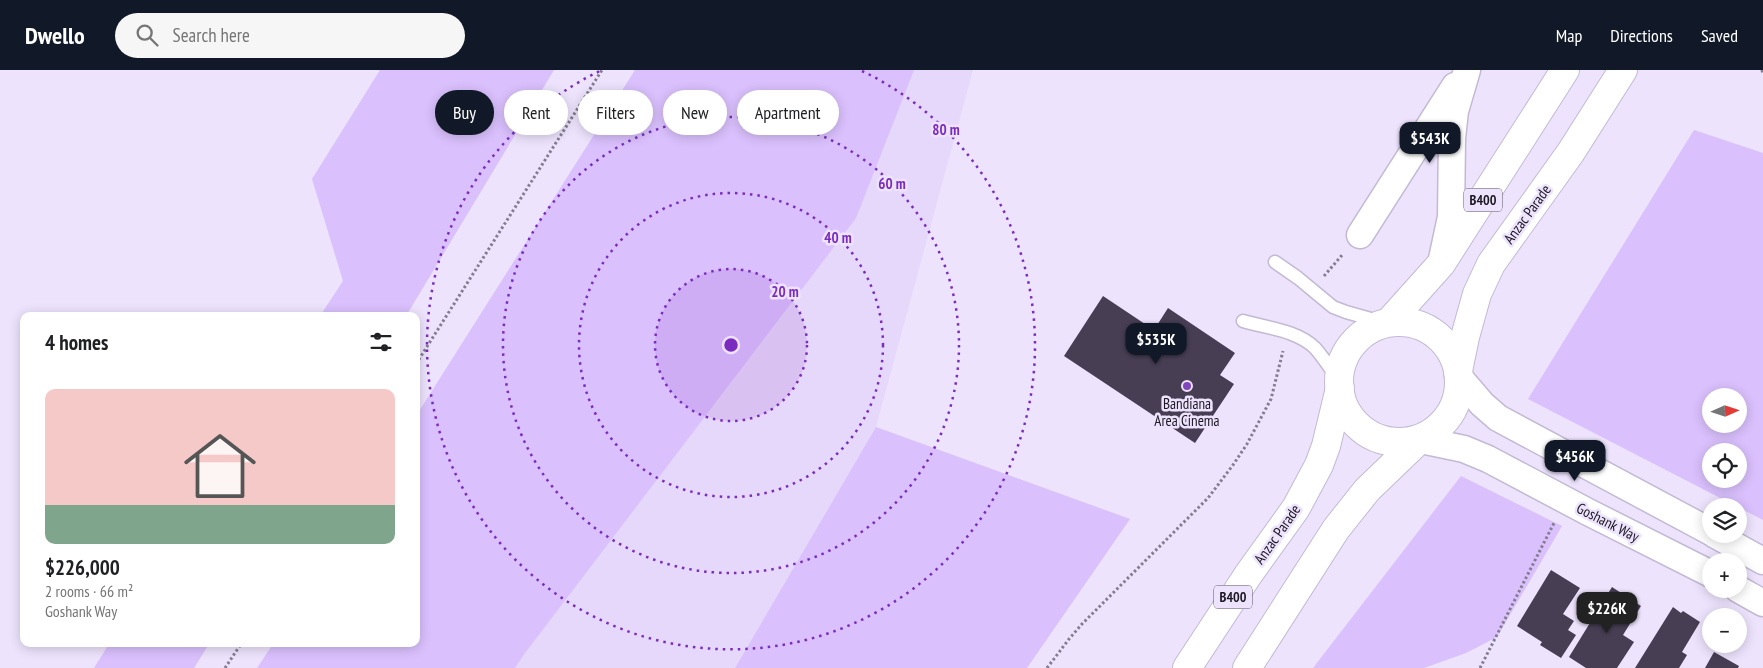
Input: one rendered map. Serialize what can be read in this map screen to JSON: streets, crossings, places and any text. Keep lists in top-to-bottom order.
{
  "streets": {
    "main road": ["B400", "Anzac Parade"],
    "street": ["Goshank Way"]
  },
  "crossings": [
    ["B400", "Anzac Parade"],
    ["B400", "Goshank Way"],
    ["Anzac Parade", "Goshank Way"]
  ],
  "places": ["Bandiana Area Cinema"],
  "north": "right",
  "page": {
    "header": "Dwello",
    "search": "Search here",
    "nav": ["Map", "Directions", "Saved"],
    "chip": [
      "Buy",
      "Rent",
      "Filters",
      "New",
      "Apartment"
    ],
    "price": [
      "$543K",
      "$535K",
      "$456K",
      "$226K"
    ],
    "heading": "4 homes",
    "list": [
      {
        "name": "$226,000",
        "note": "2 rooms · 66 m² · Goshank Way"
      }
    ],
    "map_buttons": ["+", "−"]
  },
  "rings": [
    "80 m",
    "60 m",
    "40 m",
    "20 m"
  ]
}
